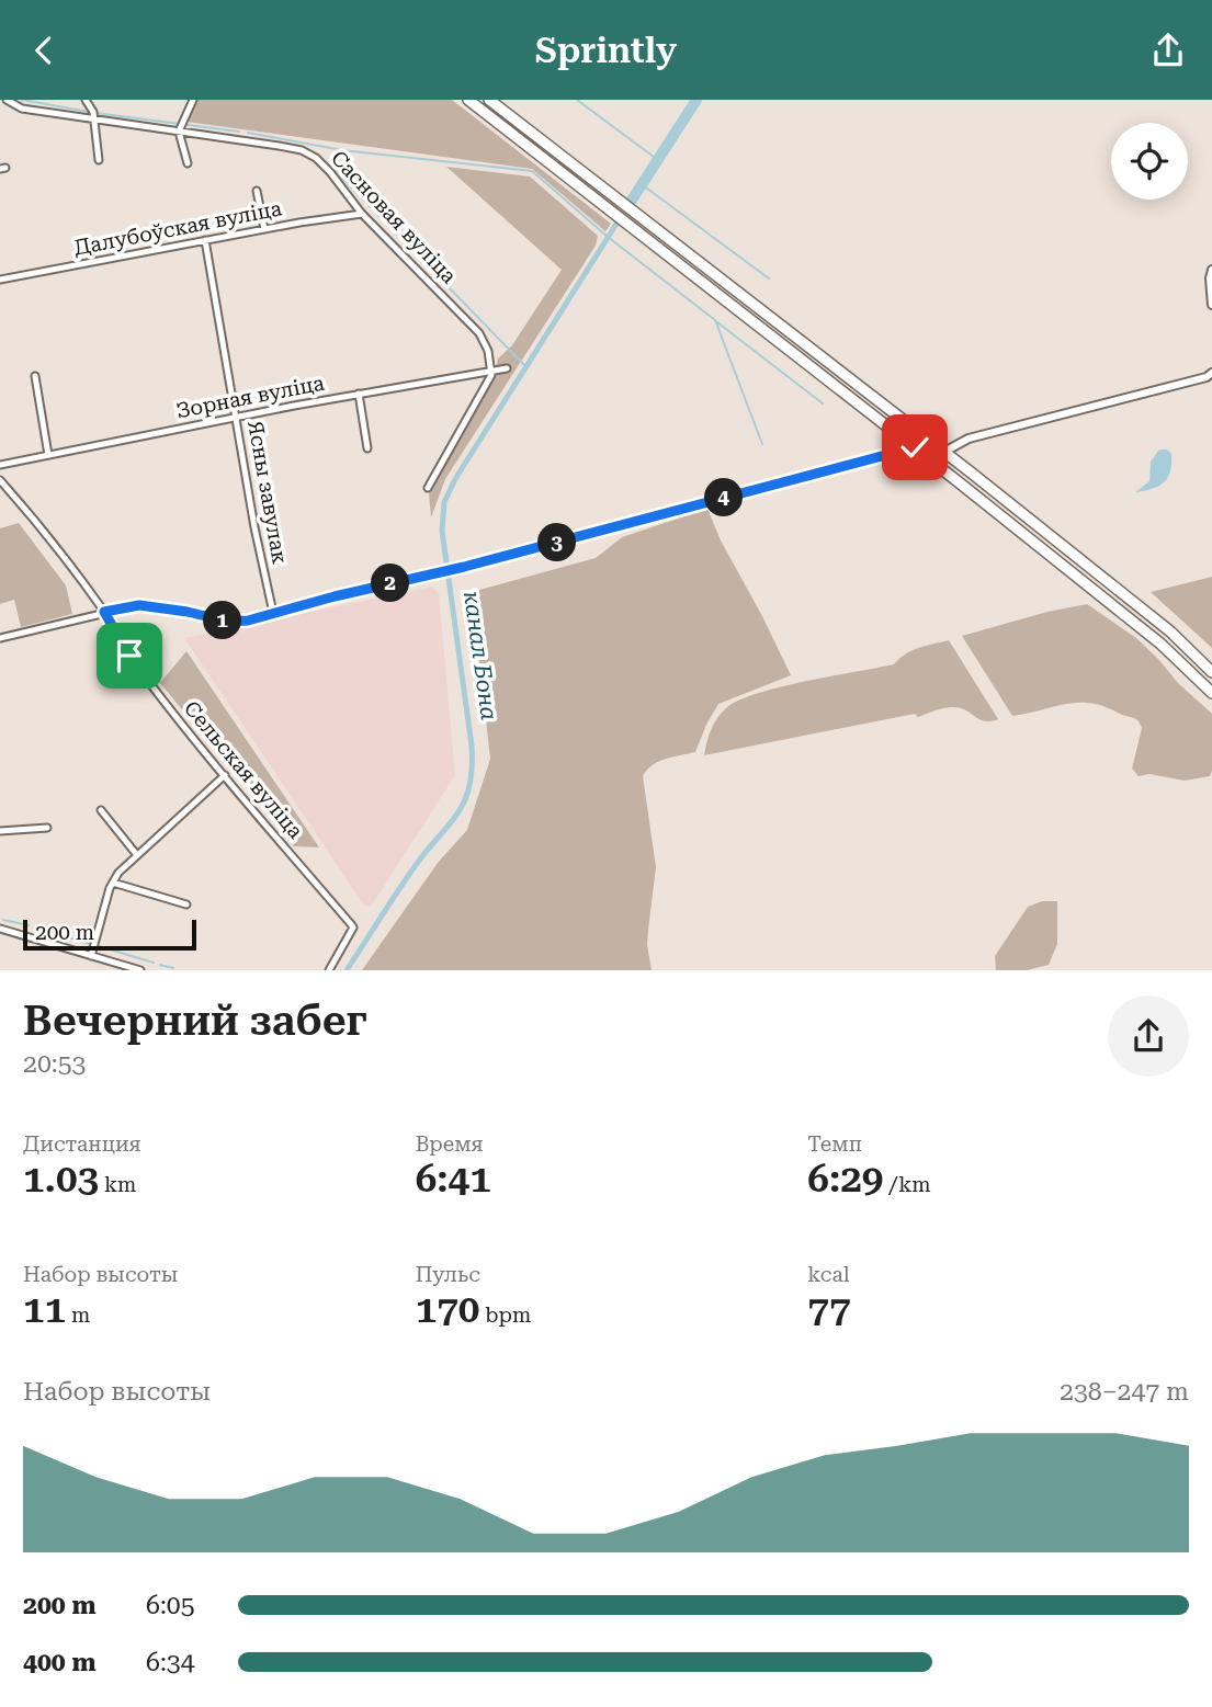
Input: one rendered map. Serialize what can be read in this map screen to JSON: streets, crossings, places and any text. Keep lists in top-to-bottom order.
{
  "streets": {
    "street": [
      "Сасновая вуліца",
      "Далубоўская вуліца",
      "Зорная вуліца",
      "Ясны завулак",
      "Сельская вуліца"
    ]
  },
  "crossings": [
    ["Сасновая вуліца", "Далубоўская вуліца"],
    ["Сасновая вуліца", "Зорная вуліца"],
    ["Далубоўская вуліца", "Ясны завулак"],
    ["Зорная вуліца", "Ясны завулак"]
  ],
  "water": ["канал Бона"],
  "scale_bar": "200 m",
  "page": {
    "header": "Sprintly",
    "pins": [
      "4",
      "3",
      "2",
      "1"
    ],
    "scale": "200 m",
    "heading": ["Вечерний забег", "20:53"],
    "stats": [
      ["Дистанция", "1.03 km"],
      ["Время", "6:41"],
      ["Темп", "6:29 /km"],
      ["Набор высоты", "11 m"],
      ["Пульс", "170 bpm"],
      ["kcal", "77"]
    ],
    "chart": ["Набор высоты", "238–247 m"],
    "list": [
      {
        "name": "200 m",
        "note": "6:05"
      },
      {
        "name": "400 m",
        "note": "6:34"
      }
    ]
  }
}
